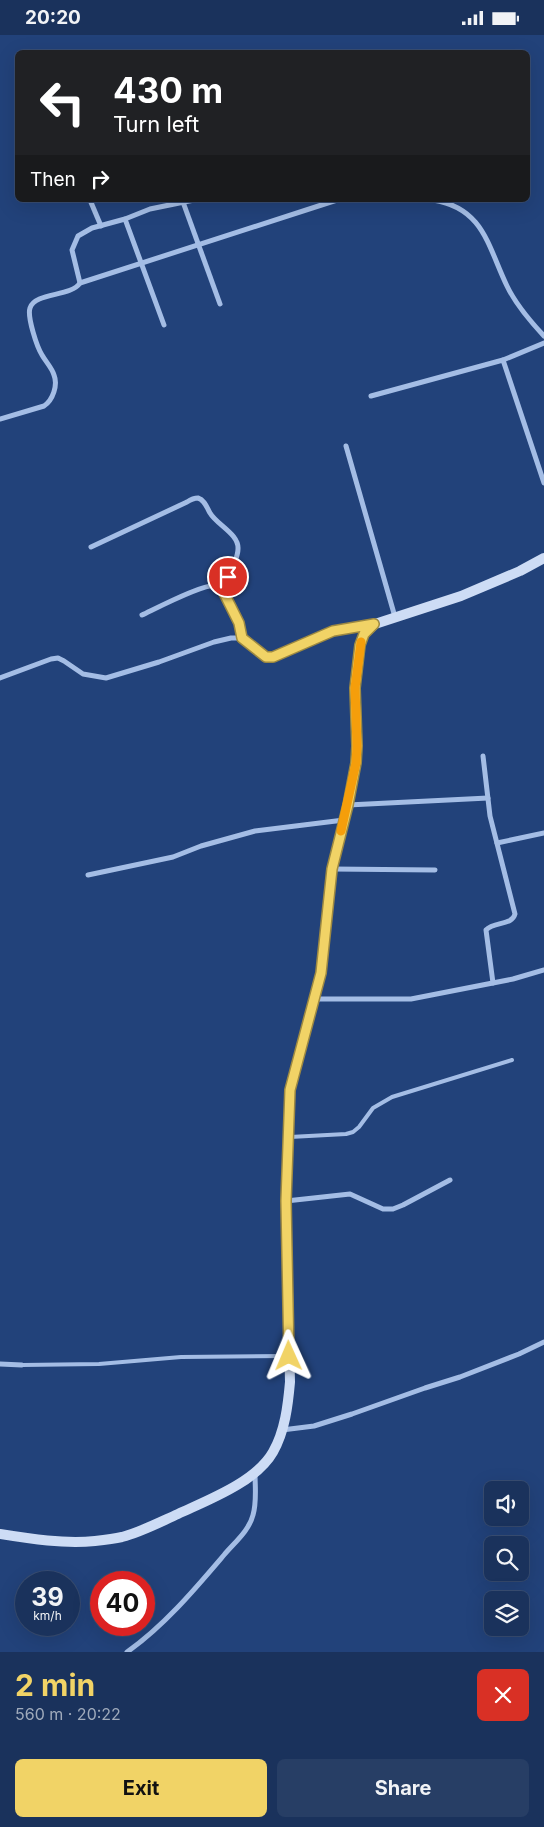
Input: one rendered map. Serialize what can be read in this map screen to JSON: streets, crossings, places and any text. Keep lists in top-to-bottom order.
{
  "page": {
    "status": "20:20",
    "turn": ["430 m", "Turn left"],
    "then": "Then",
    "speed": "39 km/h",
    "limit": "40",
    "heading": ["2 min", "560 m · 20:22"],
    "buttons": ["Exit", "Share"]
  }
}
